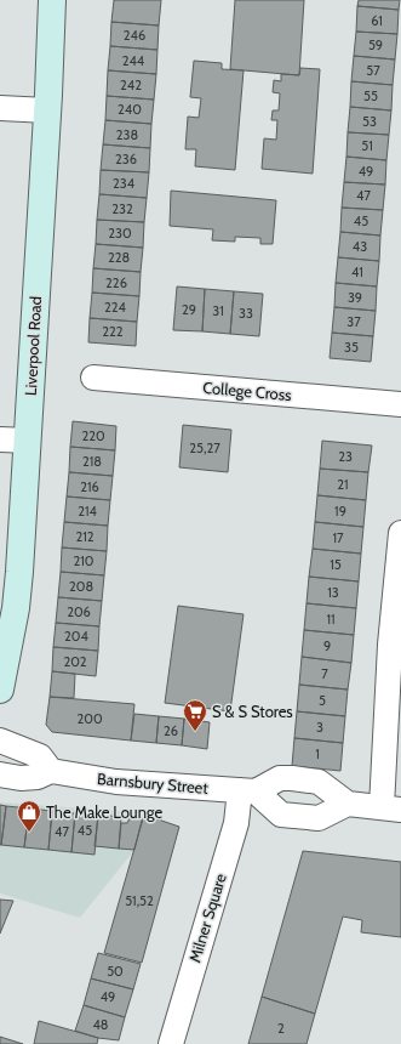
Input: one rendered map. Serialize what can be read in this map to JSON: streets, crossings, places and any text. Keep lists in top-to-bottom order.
{
  "streets": {
    "main road": ["Liverpool Road"],
    "street": ["College Cross", "Barnsbury Street", "Milner Square"]
  },
  "crossings": [
    ["Barnsbury Street", "Milner Square"]
  ],
  "places": {
    "supermarket": ["S & S Stores"],
    "shop": ["The Make Lounge"]
  },
  "house_numbers": [
    "61",
    "246",
    "59",
    "244",
    "57",
    "242",
    "55",
    "240",
    "53",
    "238",
    "51",
    "236",
    "49",
    "234",
    "47",
    "232",
    "45",
    "230",
    "43",
    "228",
    "41",
    "226",
    "39",
    "224",
    "29",
    "31",
    "33",
    "37",
    "222",
    "35",
    "220",
    "25,27",
    "23",
    "218",
    "21",
    "216",
    "214",
    "19",
    "212",
    "17",
    "210",
    "15",
    "208",
    "13",
    "206",
    "11",
    "204",
    "9",
    "202",
    "7",
    "5",
    "200",
    "3",
    "26",
    "1",
    "45",
    "47",
    "51,52",
    "50",
    "49",
    "48",
    "2"
  ]
}
